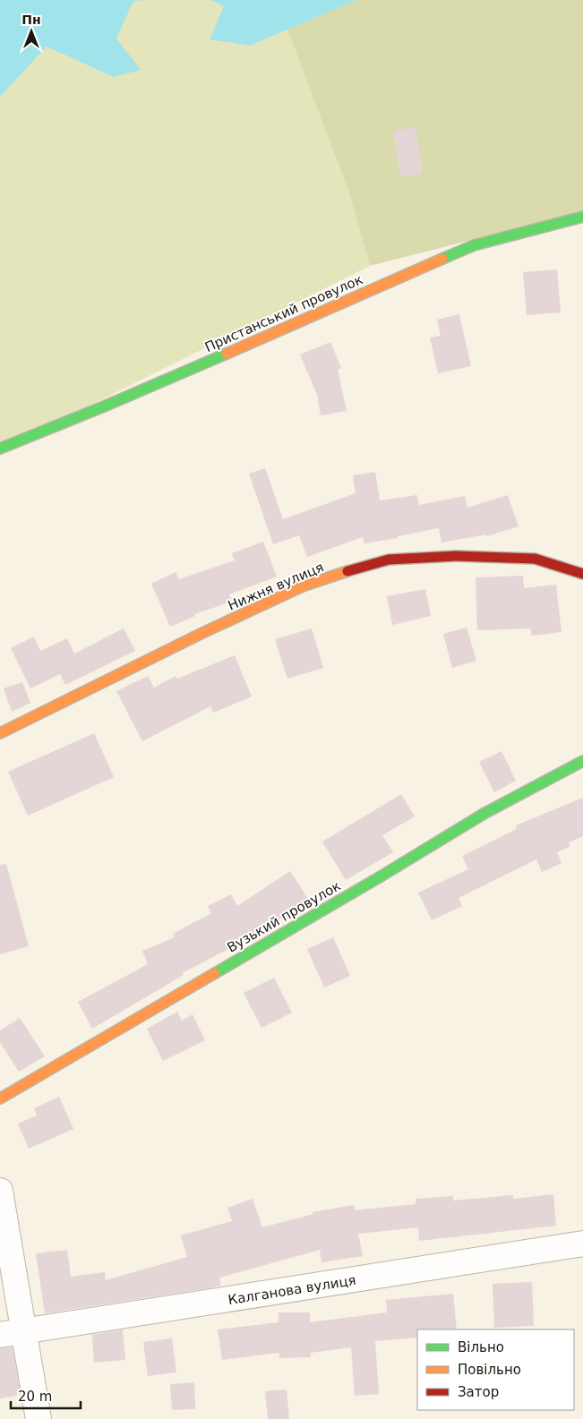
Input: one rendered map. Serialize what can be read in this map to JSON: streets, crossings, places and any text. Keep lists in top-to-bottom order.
{
  "streets": {
    "street": [
      "Пристанський провулок",
      "Нижня вулиця",
      "Вузький провулок",
      "Калганова вулиця"
    ]
  },
  "legend": ["Вільно", "Повільно", "Затор"],
  "scale_bar": "20 m",
  "north": "top"
}
